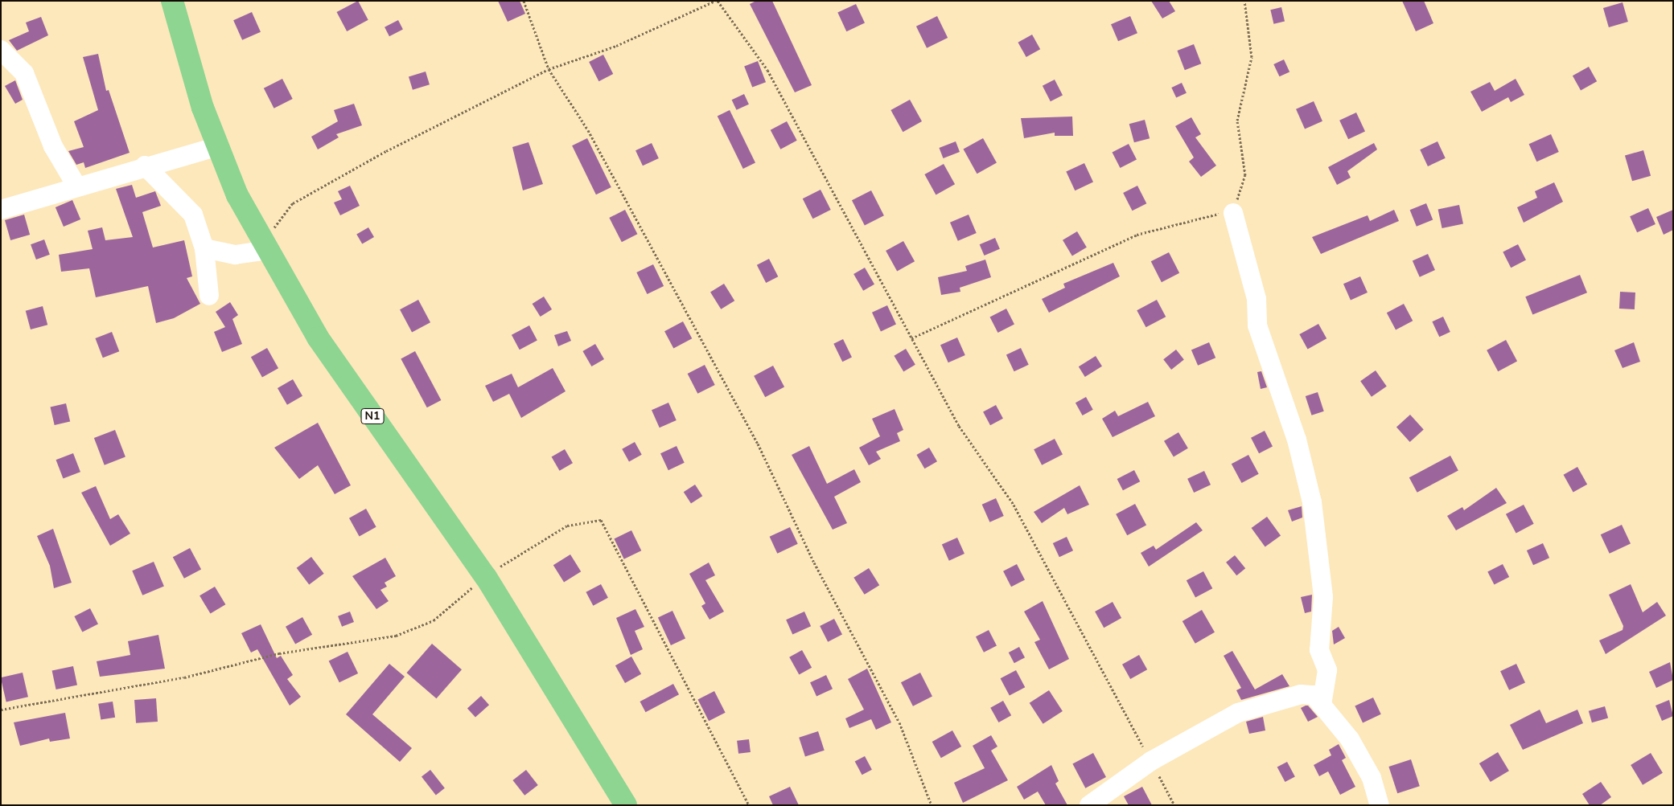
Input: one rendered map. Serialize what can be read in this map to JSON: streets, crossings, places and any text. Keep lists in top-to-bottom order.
{
  "streets": {
    "highway": ["N1"]
  }
}
